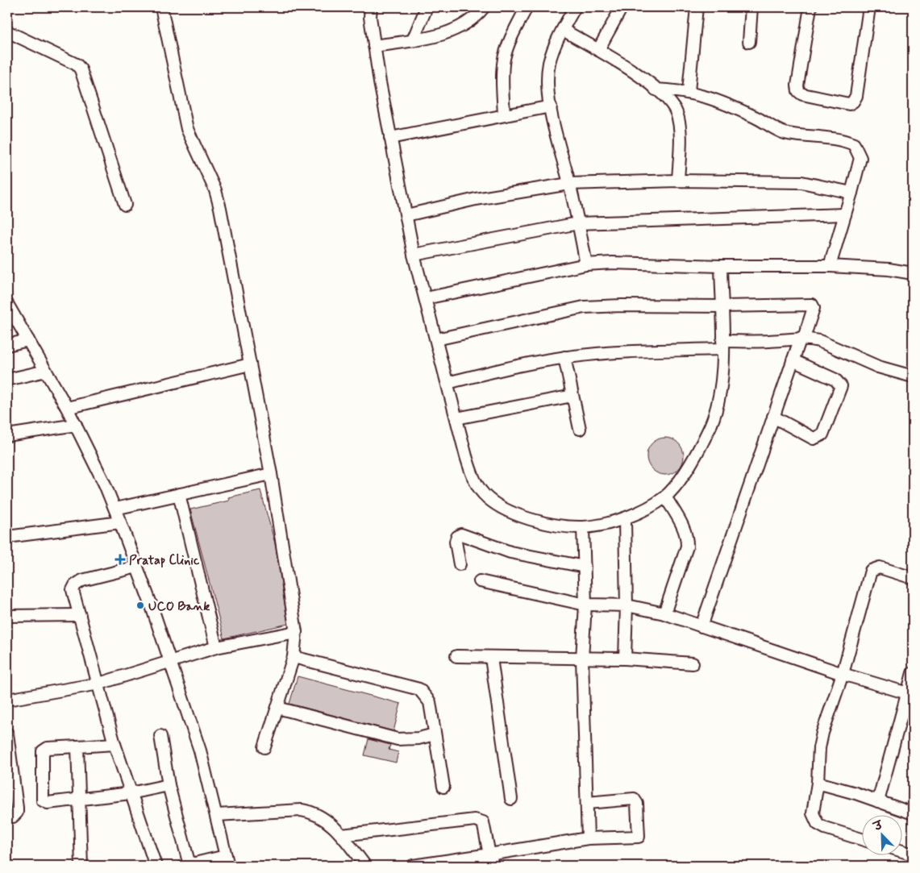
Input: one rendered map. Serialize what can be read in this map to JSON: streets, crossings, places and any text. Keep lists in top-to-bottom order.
{
  "places": {
    "health": ["Pratap Clinic"],
    "other": ["UCO Bank"]
  },
  "north": "top left"
}
